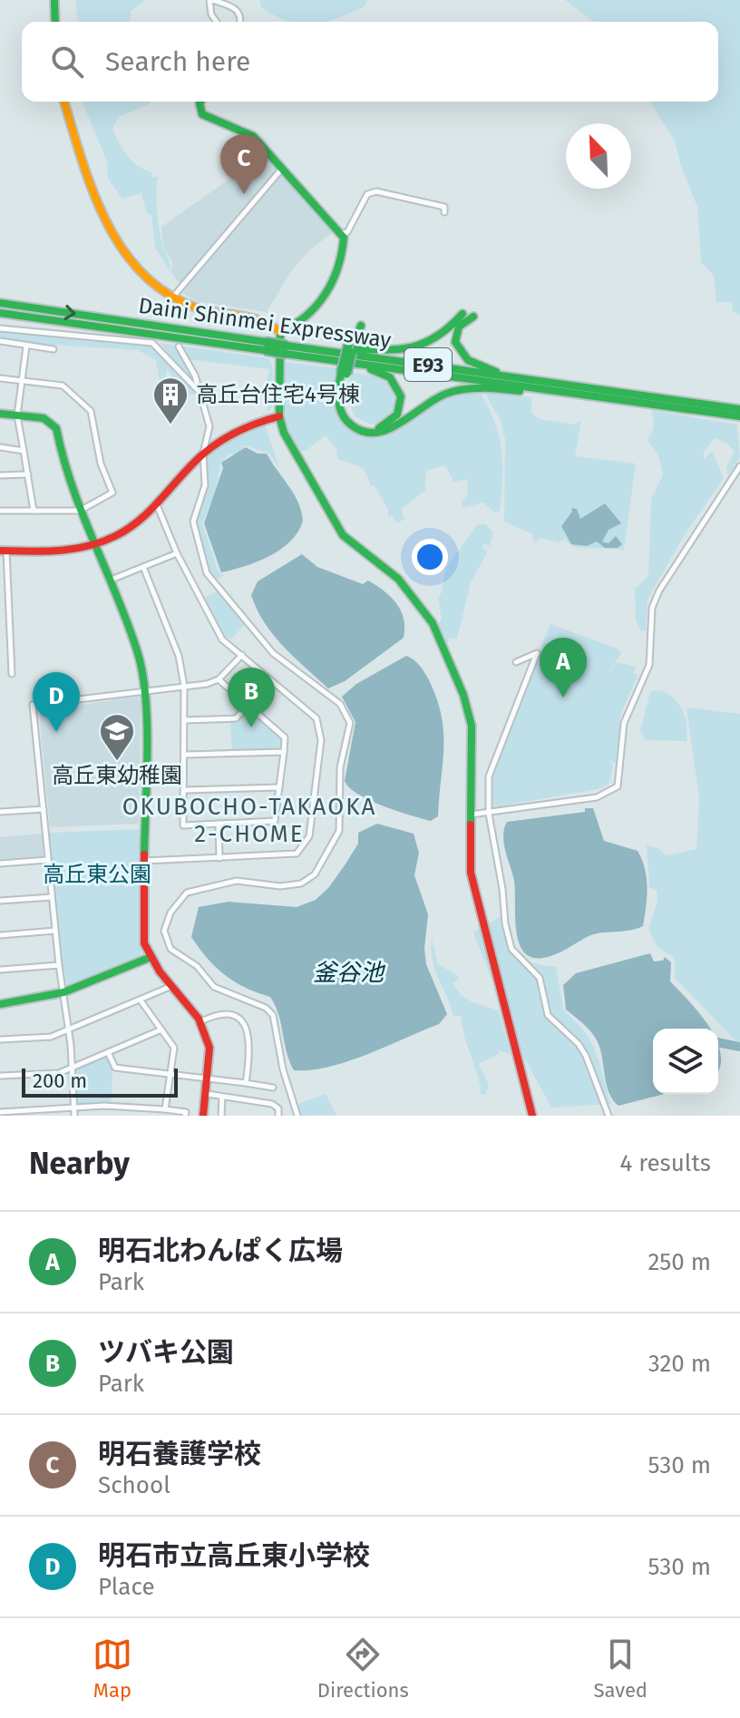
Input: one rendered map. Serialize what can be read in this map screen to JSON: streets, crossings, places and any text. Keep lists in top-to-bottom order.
{
  "streets": {
    "main road": ["Daini Shinmei Expressway", "E93"]
  },
  "districts": ["OKUBOCHO-TAKAOKA 2-CHOME"],
  "water": ["釜谷池"],
  "parks": ["高丘東公園"],
  "places": {
    "building": ["高丘台住宅4号棟"],
    "school or university": ["高丘東幼稚園"]
  },
  "scale_bar": "200 m",
  "north": "top left",
  "page": {
    "search": "Search here",
    "pins": [
      "C",
      "A",
      "B",
      "D"
    ],
    "scale": "200 m",
    "heading": ["Nearby", "4 results"],
    "list": [
      {
        "mark": "A",
        "name": "明石北わんぱく広場",
        "note": "Park",
        "value": "250 m"
      },
      {
        "mark": "B",
        "name": "ツバキ公園",
        "note": "Park",
        "value": "320 m"
      },
      {
        "mark": "C",
        "name": "明石養護学校",
        "note": "School",
        "value": "530 m"
      },
      {
        "mark": "D",
        "name": "明石市立高丘東小学校",
        "note": "Place",
        "value": "530 m"
      }
    ],
    "nav": ["Map", "Directions", "Saved"]
  }
}
